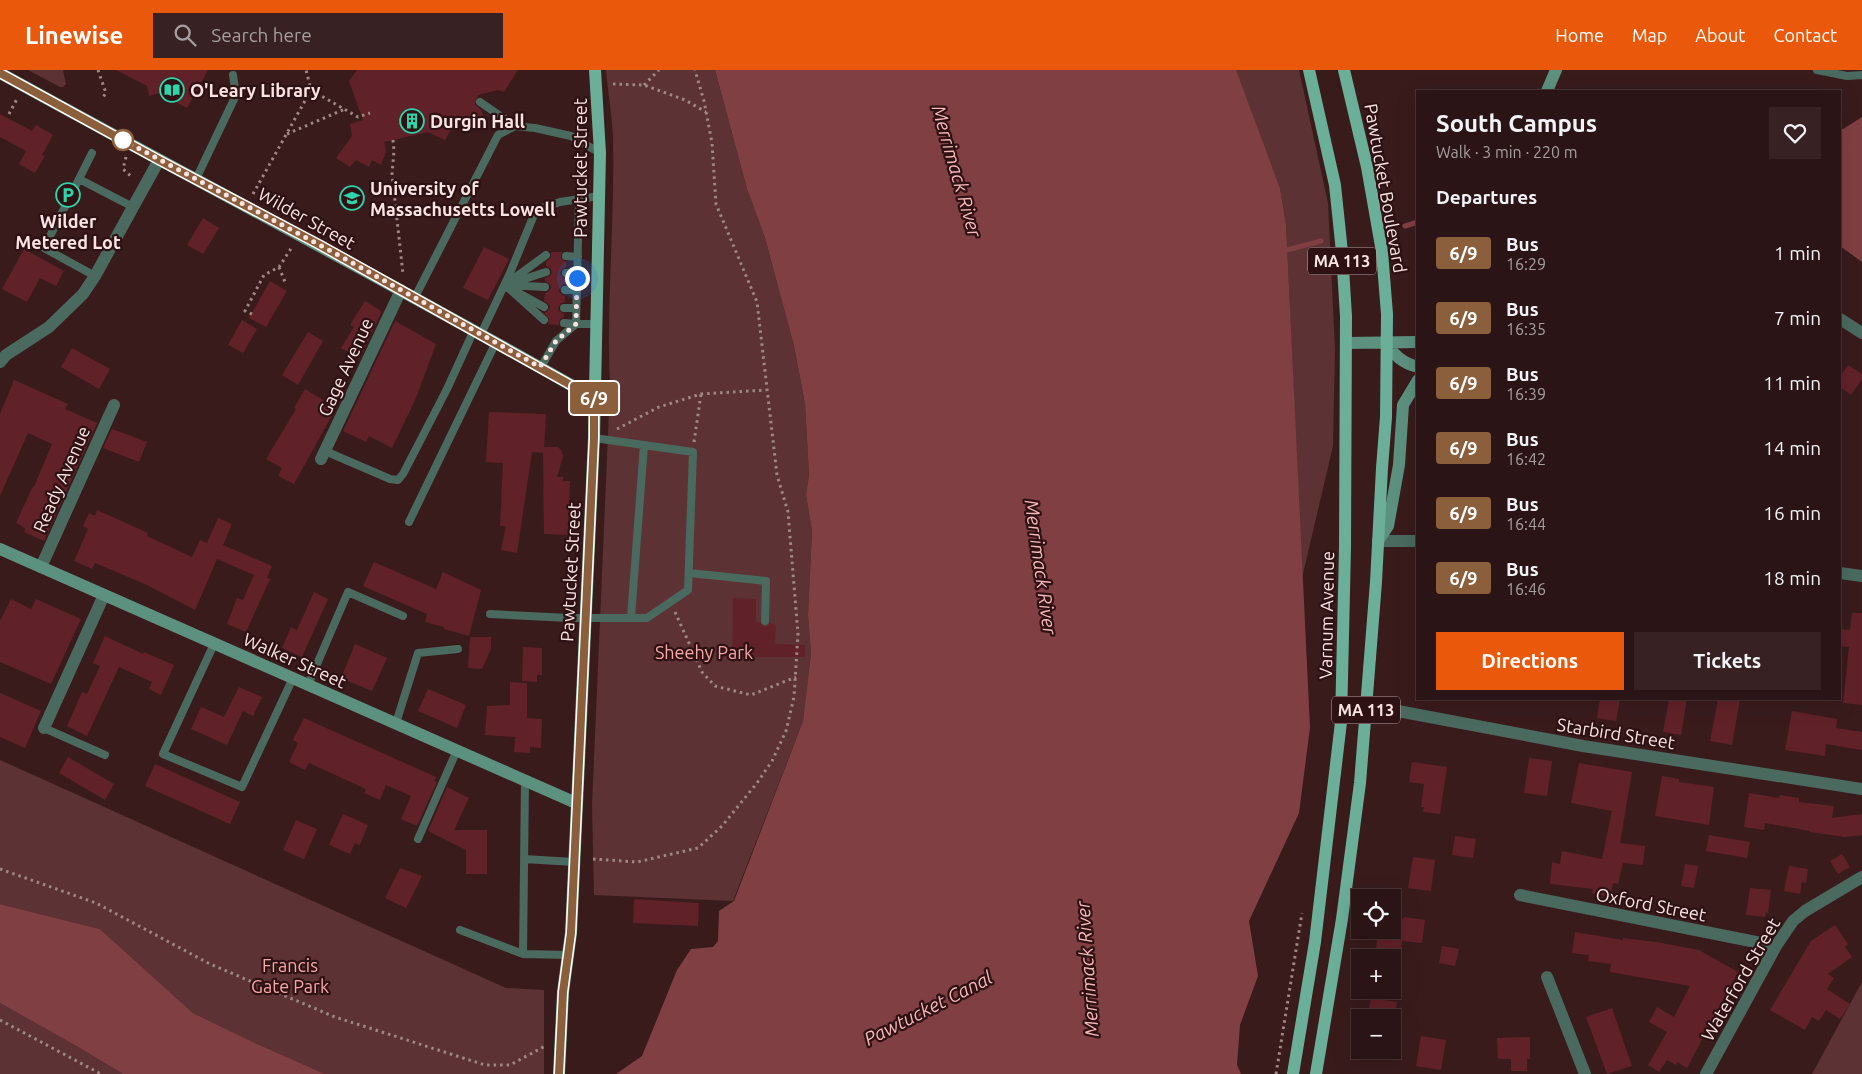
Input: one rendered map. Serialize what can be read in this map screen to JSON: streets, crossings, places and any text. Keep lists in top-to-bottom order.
{
  "streets": {
    "main road": [
      "Pawtucket Street",
      "Pawtucket Boulevard",
      "MA 113",
      "Varnum Avenue"
    ],
    "street": [
      "Wilder Street",
      "Gage Avenue",
      "Ready Avenue",
      "Walker Street",
      "Starbird Street",
      "Oxford Street",
      "Waterford Street"
    ]
  },
  "crossings": [
    ["Pawtucket Street", "Wilder Street"],
    ["Pawtucket Street", "Walker Street"],
    ["Pawtucket Boulevard", "MA 113"],
    ["Wilder Street", "Gage Avenue"],
    ["MA 113", "Varnum Avenue"],
    ["MA 113", "Starbird Street"],
    ["Ready Avenue", "Walker Street"],
    ["Oxford Street", "Waterford Street"]
  ],
  "water": ["Merrimack River", "Pawtucket Canal"],
  "parks": ["Sheehy Park", "Francis Gate Park"],
  "places": {
    "library": ["O'Leary Library"],
    "building": ["Durgin Hall"],
    "parking": ["Wilder Metered Lot"],
    "school or university": ["University of Massachusetts Lowell"]
  },
  "lines": ["bus line 6/9"],
  "page": {
    "header": "Linewise",
    "search": "Search here",
    "nav": [
      "Home",
      "Map",
      "About",
      "Contact"
    ],
    "on_map": "6/9",
    "heading": [
      ["South Campus", "Walk · 3 min · 220 m"],
      "Departures"
    ],
    "list": [
      {
        "mark": "6/9",
        "name": "Bus",
        "note": "16:29",
        "value": "1 min"
      },
      {
        "mark": "6/9",
        "name": "Bus",
        "note": "16:35",
        "value": "7 min"
      },
      {
        "mark": "6/9",
        "name": "Bus",
        "note": "16:39",
        "value": "11 min"
      },
      {
        "mark": "6/9",
        "name": "Bus",
        "note": "16:42",
        "value": "14 min"
      },
      {
        "mark": "6/9",
        "name": "Bus",
        "note": "16:44",
        "value": "16 min"
      },
      {
        "mark": "6/9",
        "name": "Bus",
        "note": "16:46",
        "value": "18 min"
      }
    ],
    "buttons": ["Directions", "Tickets"],
    "map_buttons": ["+", "−"]
  }
}
